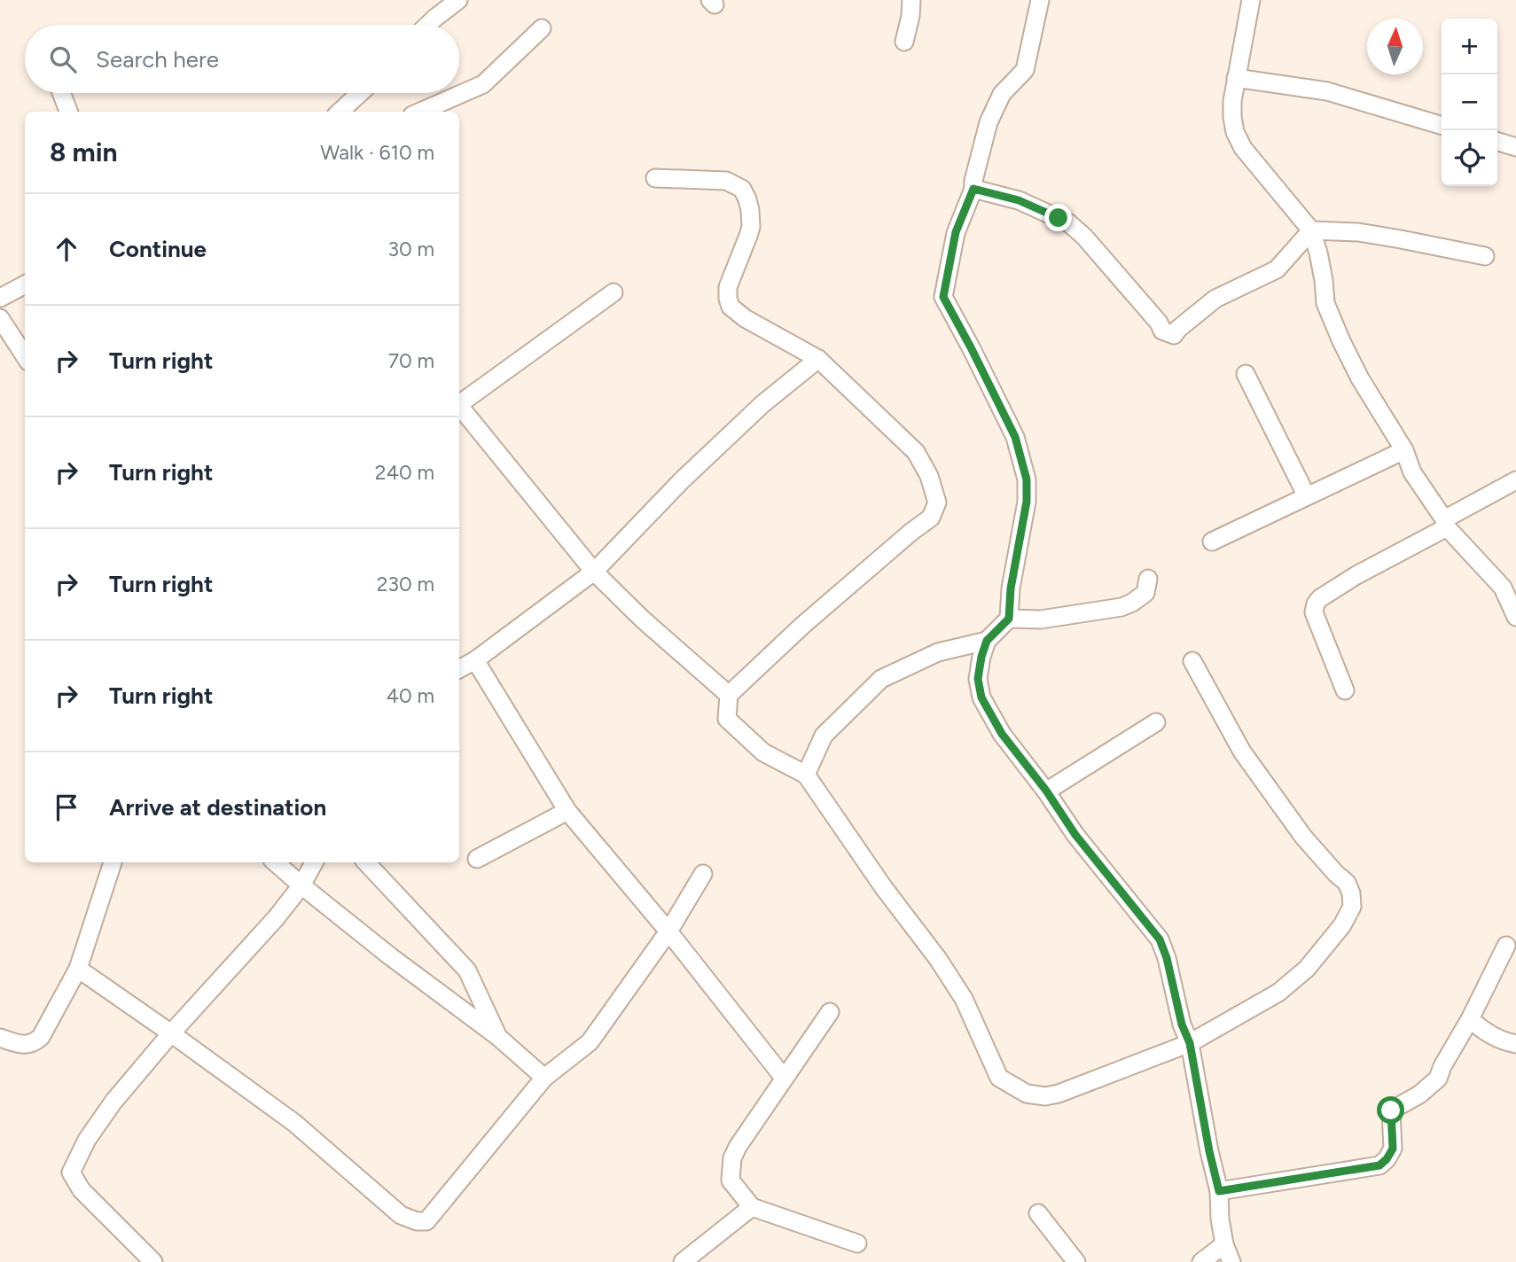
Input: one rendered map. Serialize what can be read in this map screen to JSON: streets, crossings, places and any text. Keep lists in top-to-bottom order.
{
  "north": "top",
  "page": {
    "map_buttons": ["+", "−"],
    "search": "Search here",
    "heading": ["8 min", "Walk · 610 m"],
    "list": [
      ["Continue", "30 m"],
      ["Turn right", "70 m"],
      ["Turn right", "240 m"],
      ["Turn right", "230 m"],
      ["Turn right", "40 m"],
      "Arrive at destination"
    ]
  }
}
